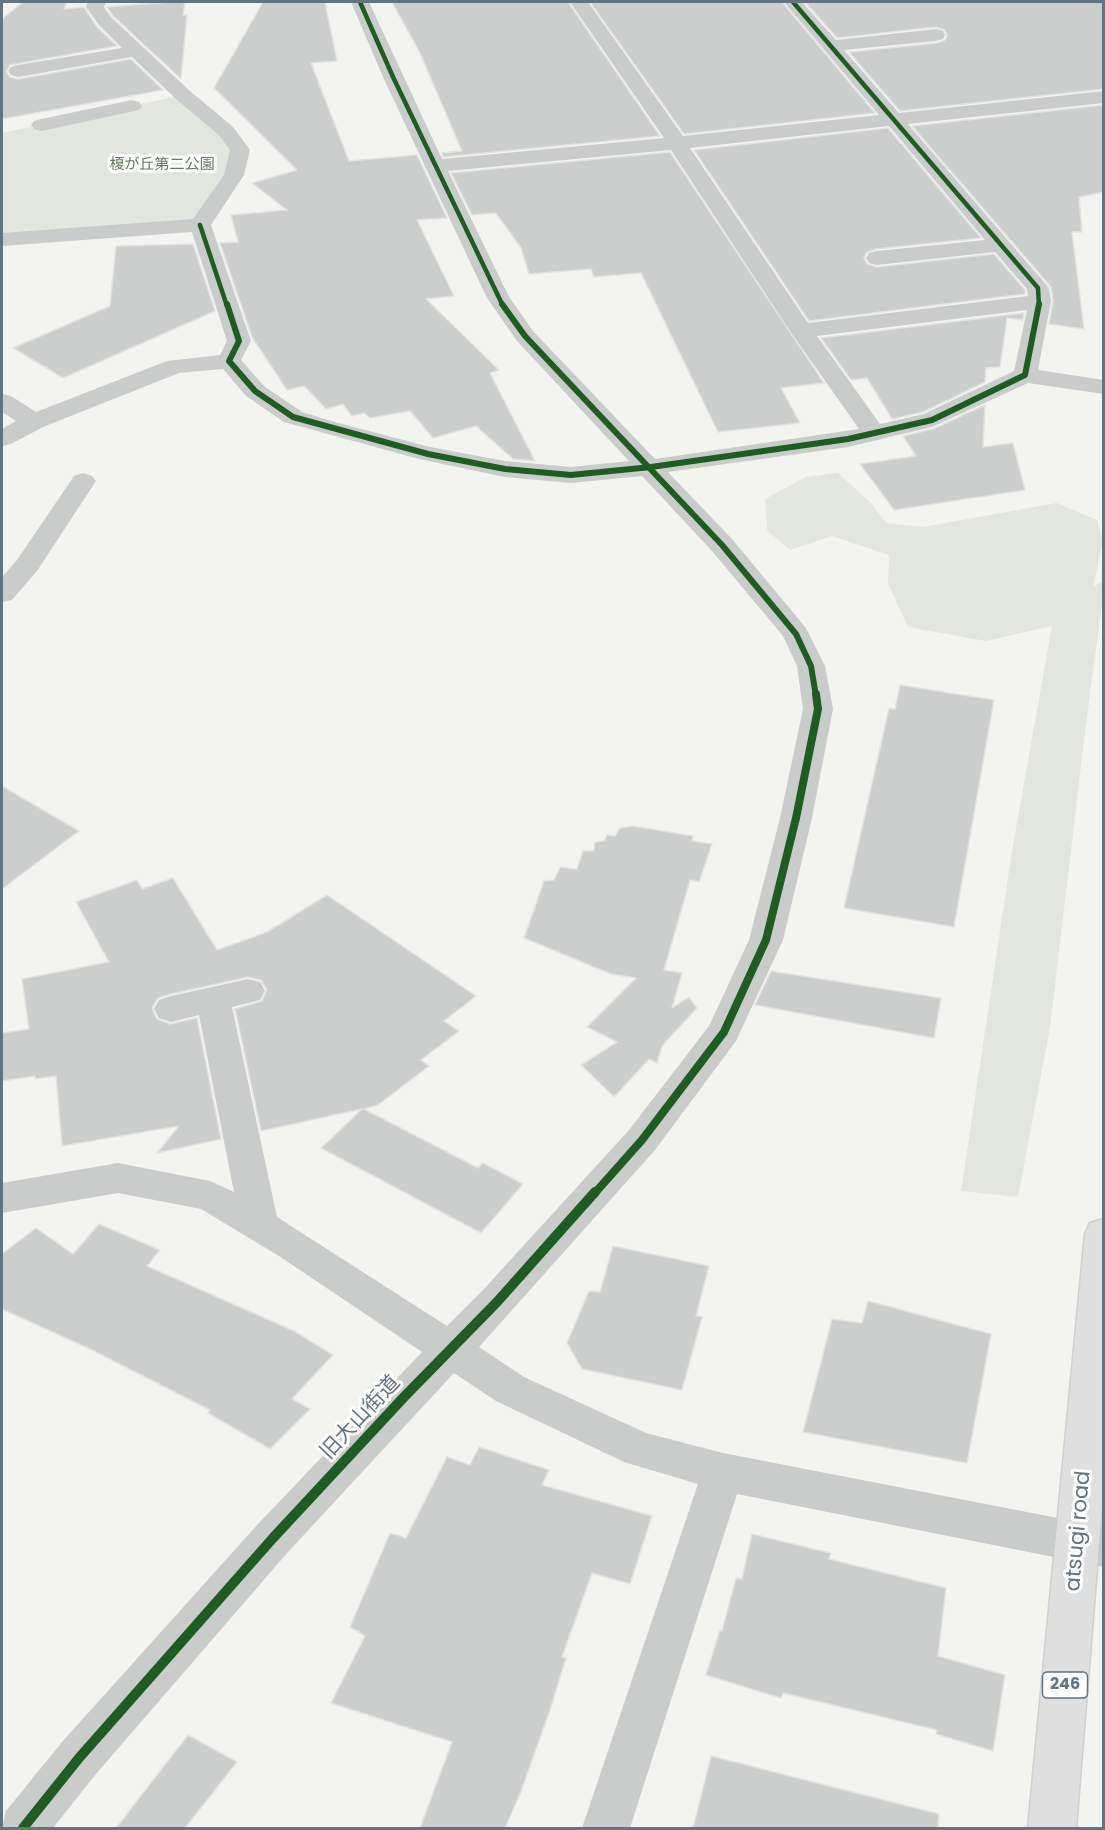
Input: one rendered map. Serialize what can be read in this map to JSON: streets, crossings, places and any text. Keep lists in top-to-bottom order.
{
  "streets": {
    "highway": ["atsugi road", "246"],
    "street": ["旧大山街道"]
  },
  "parks": ["榎が丘第二公園"]
}
